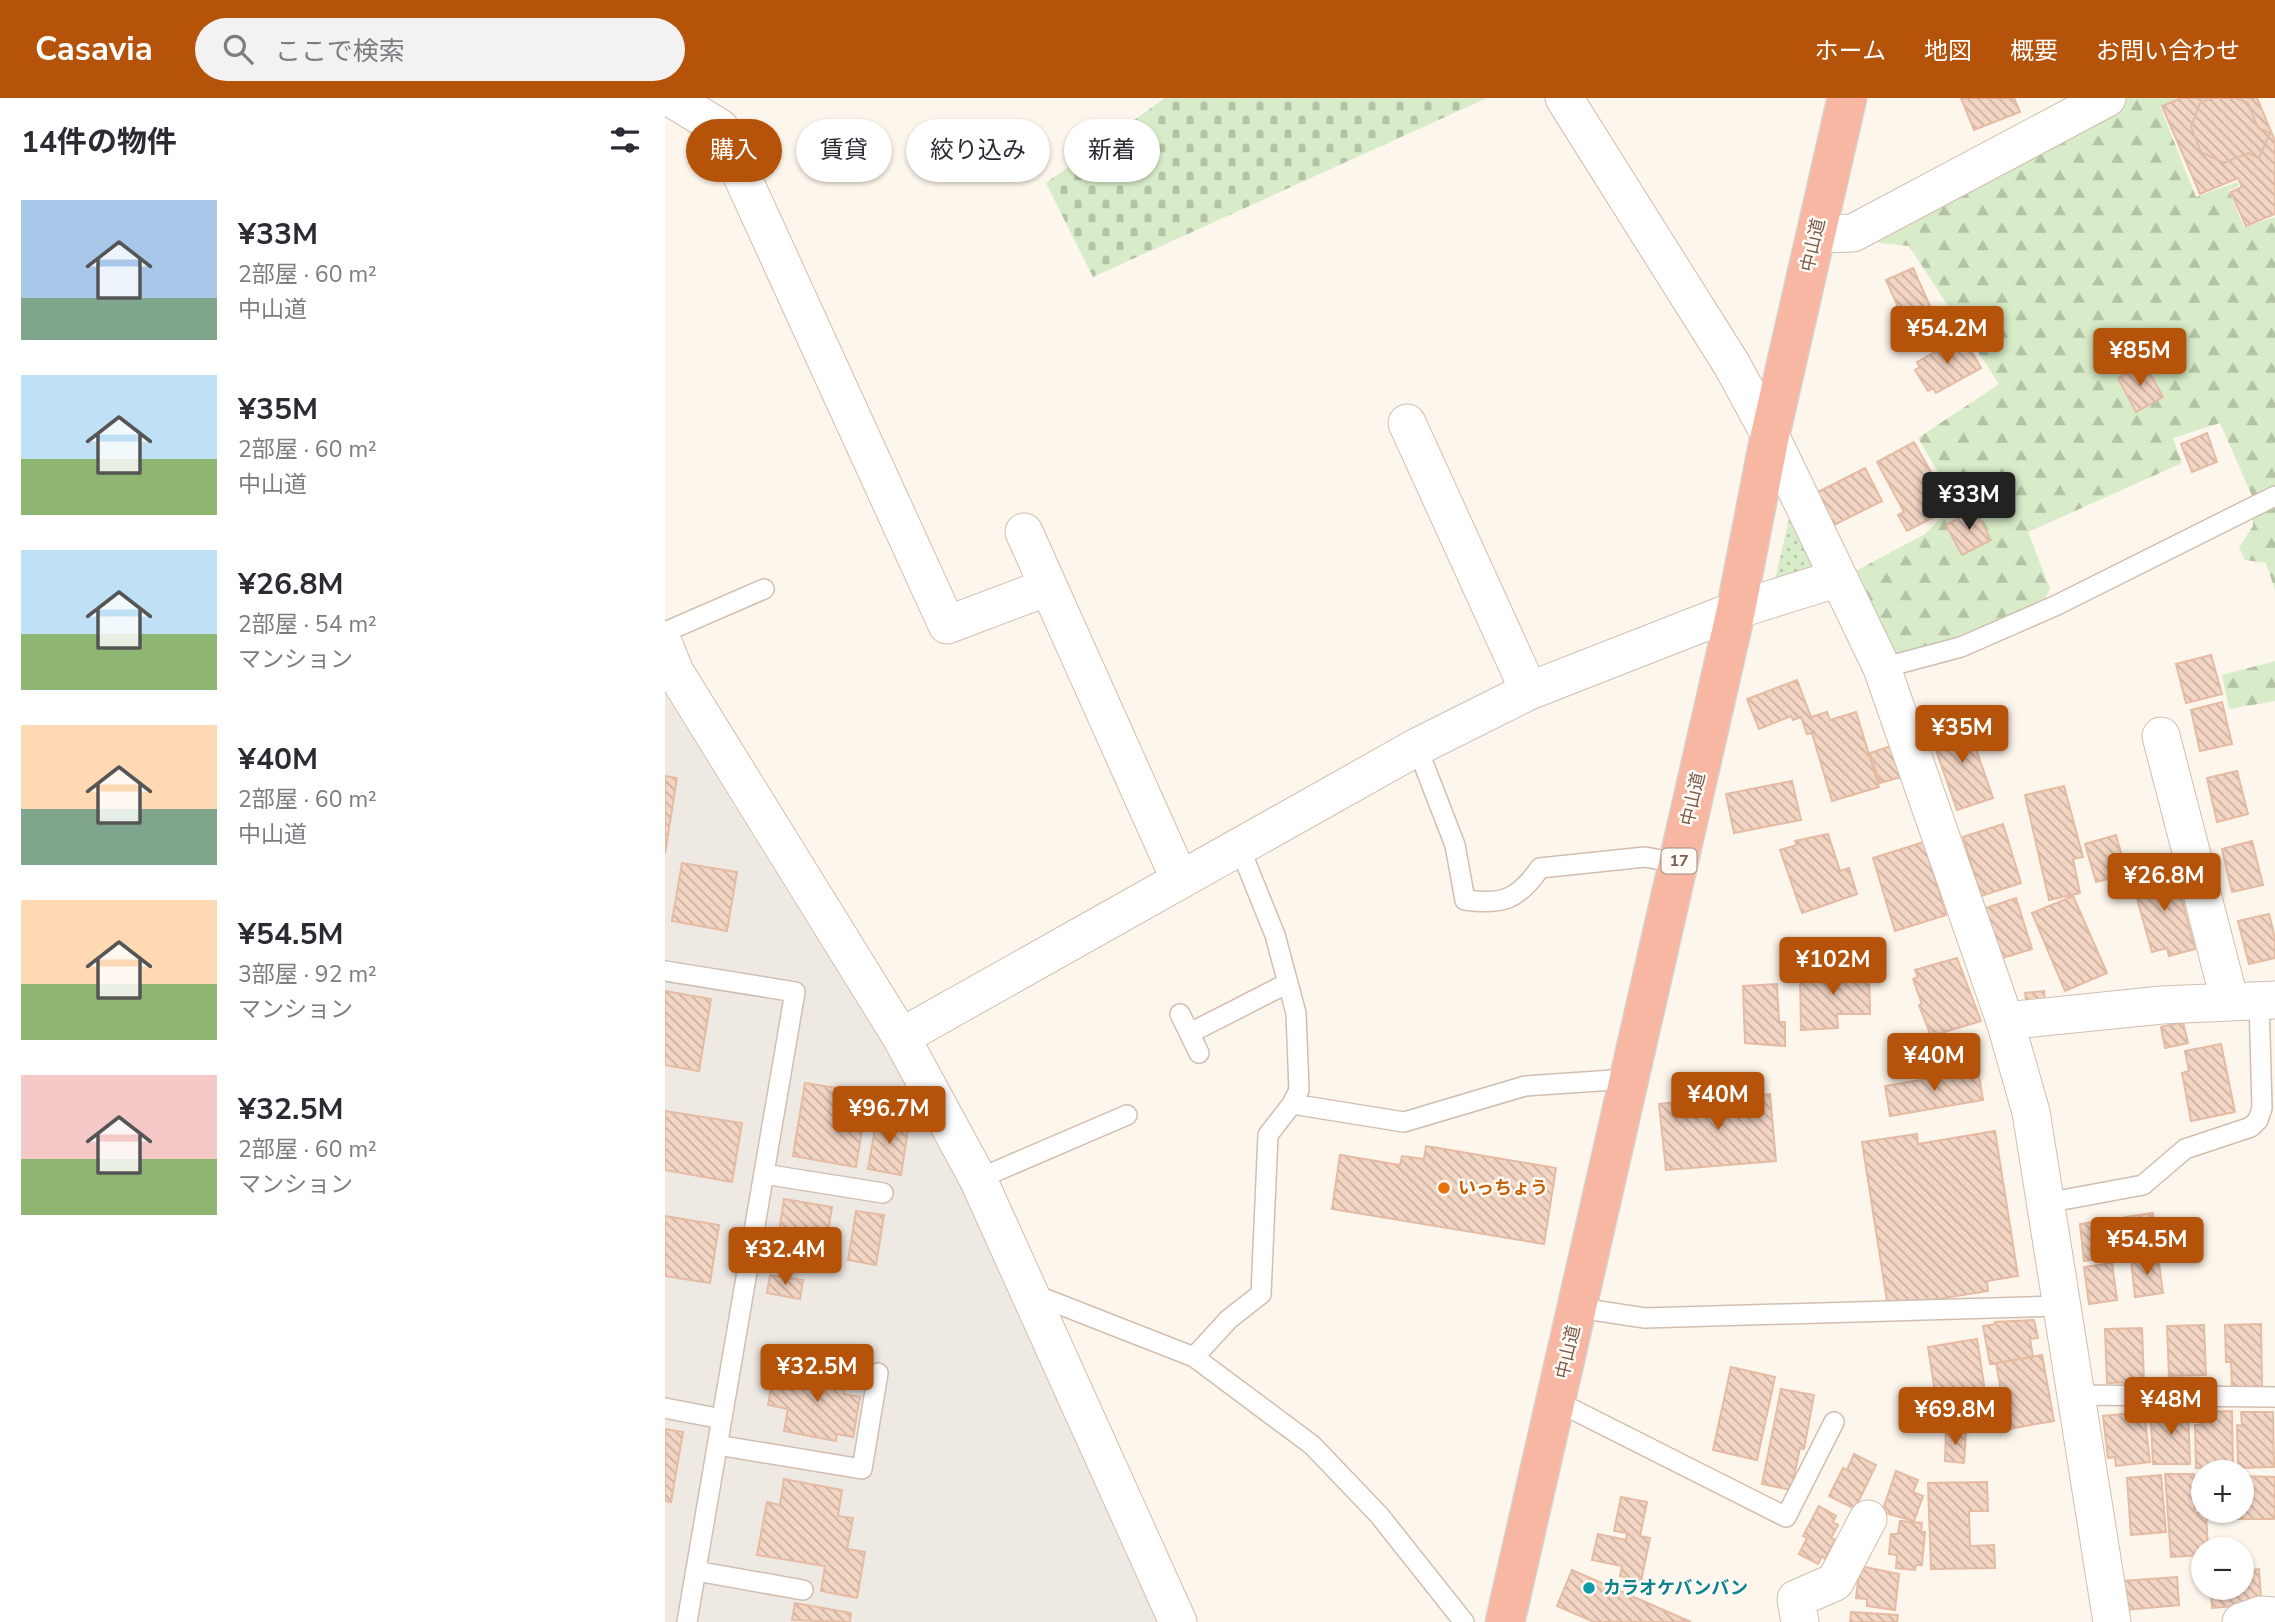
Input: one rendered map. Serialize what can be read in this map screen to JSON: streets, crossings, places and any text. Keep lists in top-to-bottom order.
{
  "streets": {
    "highway": ["中山道", "17"]
  },
  "places": ["いっちょう", "カラオケバンバン"],
  "page": {
    "header": "Casavia",
    "search": "ここで検索",
    "nav": [
      "ホーム",
      "地図",
      "概要",
      "お問い合わせ"
    ],
    "heading": "14件の物件",
    "chip": [
      "購入",
      "賃貸",
      "絞り込み",
      "新着"
    ],
    "list": [
      {
        "name": "¥33M",
        "note": "2部屋 · 60 m² · 中山道"
      },
      {
        "name": "¥35M",
        "note": "2部屋 · 60 m² · 中山道"
      },
      {
        "name": "¥26.8M",
        "note": "2部屋 · 54 m² · マンション"
      },
      {
        "name": "¥40M",
        "note": "2部屋 · 60 m² · 中山道"
      },
      {
        "name": "¥54.5M",
        "note": "3部屋 · 92 m² · マンション"
      },
      {
        "name": "¥32.5M",
        "note": "2部屋 · 60 m² · マンション"
      }
    ],
    "price": [
      "¥54.2M",
      "¥85M",
      "¥33M",
      "¥35M",
      "¥26.8M",
      "¥102M",
      "¥40M",
      "¥40M",
      "¥96.7M",
      "¥54.5M",
      "¥32.4M",
      "¥32.5M",
      "¥48M",
      "¥69.8M"
    ],
    "map_buttons": ["+", "−"]
  }
}
